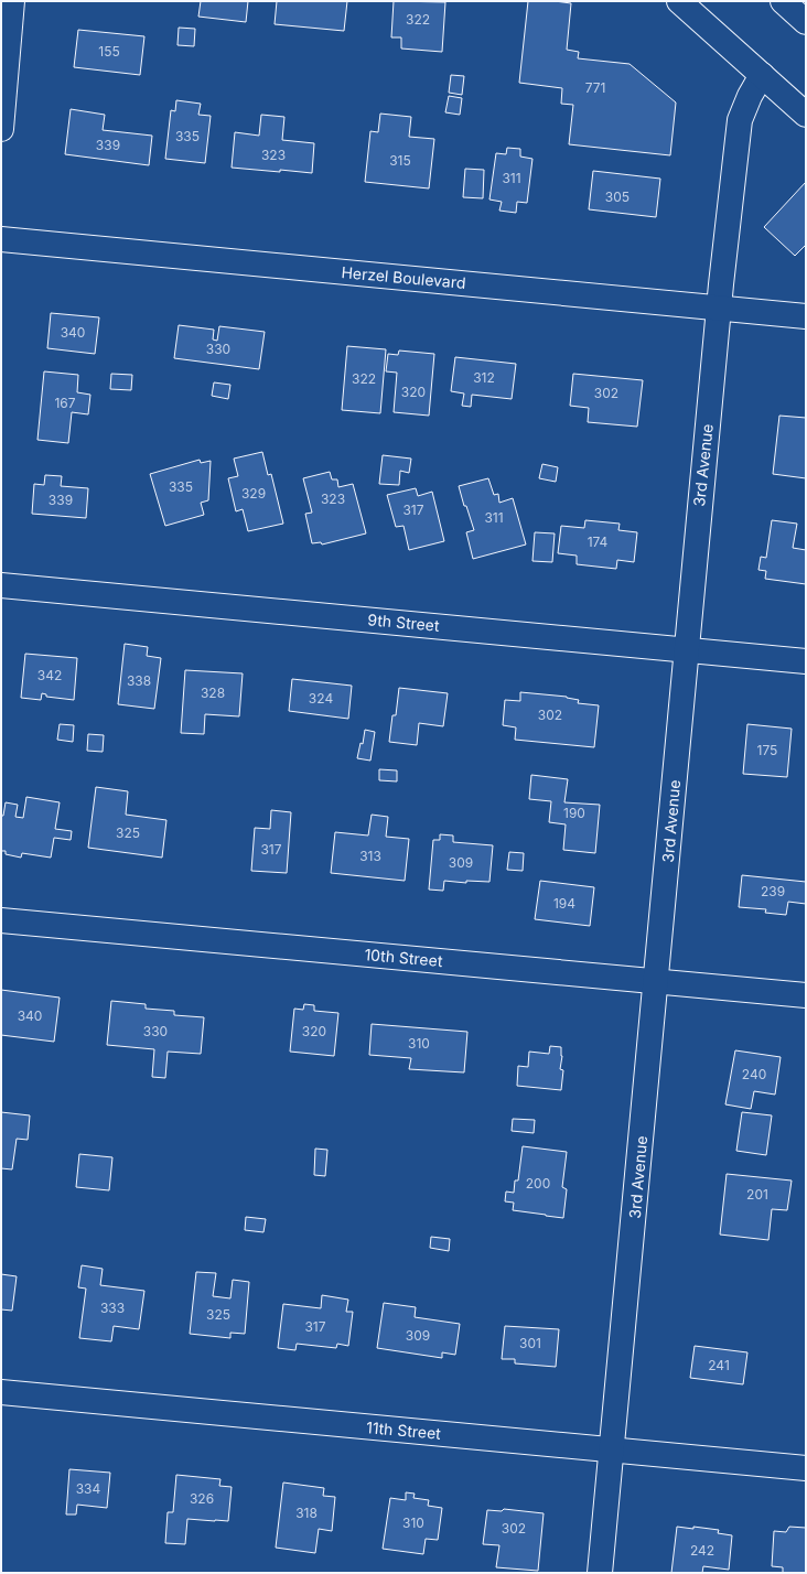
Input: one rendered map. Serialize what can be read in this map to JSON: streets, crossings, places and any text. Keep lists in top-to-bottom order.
{
  "streets": {
    "street": [
      "Herzel Boulevard",
      "3rd Avenue",
      "9th Street",
      "10th Street",
      "11th Street"
    ]
  },
  "crossings": [
    ["Herzel Boulevard", "3rd Avenue"],
    ["3rd Avenue", "9th Street"],
    ["3rd Avenue", "10th Street"],
    ["3rd Avenue", "11th Street"]
  ],
  "house_numbers": [
    "322",
    "155",
    "771",
    "335",
    "339",
    "323",
    "315",
    "311",
    "305",
    "340",
    "330",
    "312",
    "322",
    "320",
    "302",
    "167",
    "335",
    "329",
    "323",
    "339",
    "317",
    "311",
    "174",
    "342",
    "338",
    "328",
    "324",
    "302",
    "175",
    "190",
    "325",
    "317",
    "313",
    "309",
    "239",
    "194",
    "340",
    "330",
    "320",
    "310",
    "240",
    "200",
    "201",
    "333",
    "325",
    "317",
    "309",
    "301",
    "241",
    "334",
    "326",
    "318",
    "310",
    "302",
    "242"
  ]
}
